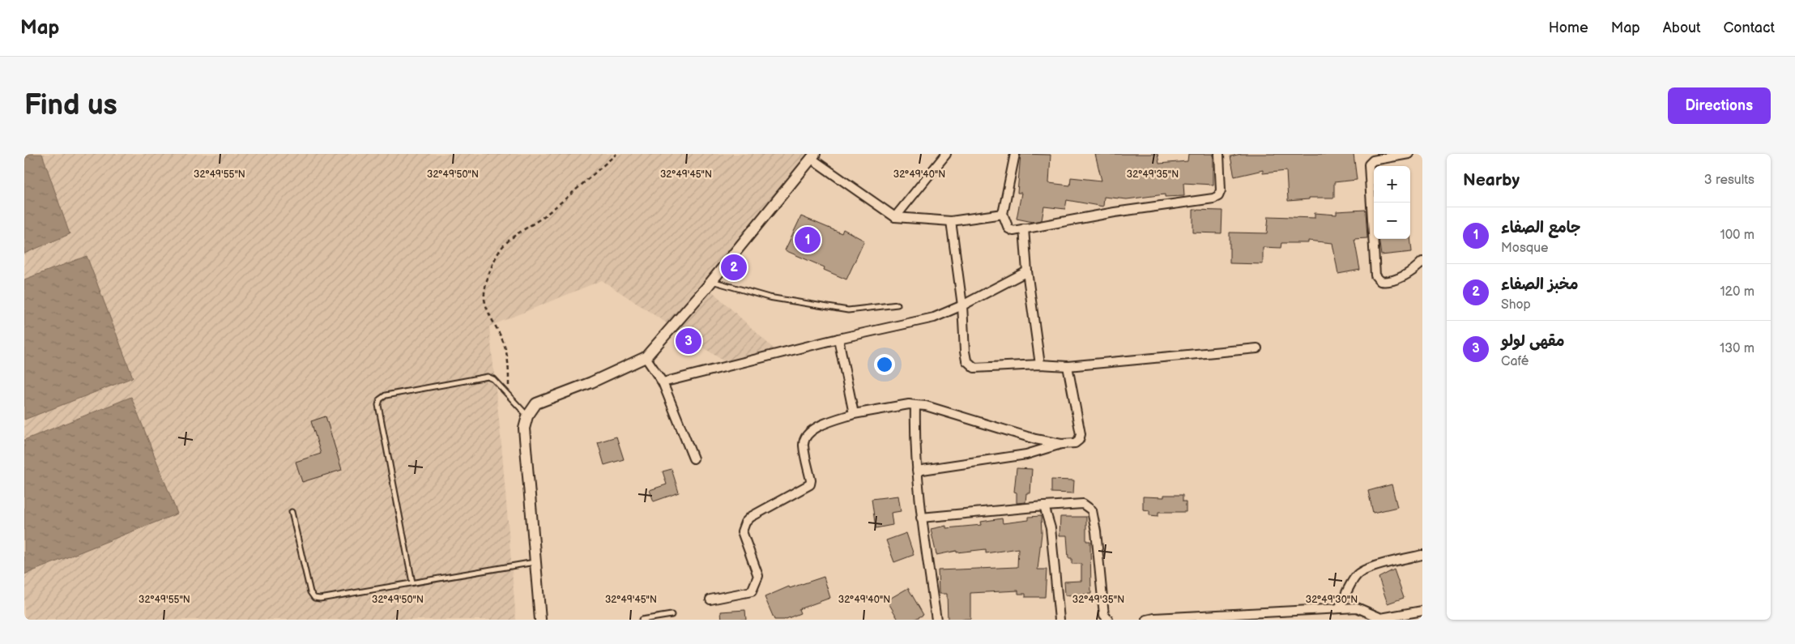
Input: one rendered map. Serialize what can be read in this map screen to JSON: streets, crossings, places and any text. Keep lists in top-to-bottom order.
{
  "page": {
    "header": "Map",
    "nav": [
      "Home",
      "Map",
      "About",
      "Contact"
    ],
    "buttons": "Directions",
    "title": "Find us",
    "heading": ["Nearby", "3 results"],
    "map_buttons": ["+", "−"],
    "list": [
      {
        "mark": "1",
        "name": "جامع الصفاء",
        "note": "Mosque",
        "value": "100 m"
      },
      {
        "mark": "2",
        "name": "مخبز الصفاء",
        "note": "Shop",
        "value": "120 m"
      },
      {
        "mark": "3",
        "name": "مقهى لولو",
        "note": "Café",
        "value": "130 m"
      }
    ],
    "pins": ["1", "2", "3"]
  },
  "coordinates": [
    "32°49'55\"N",
    "32°49'50\"N",
    "32°49'45\"N",
    "32°49'40\"N",
    "32°49'35\"N",
    "32°49'30\"N"
  ]
}
